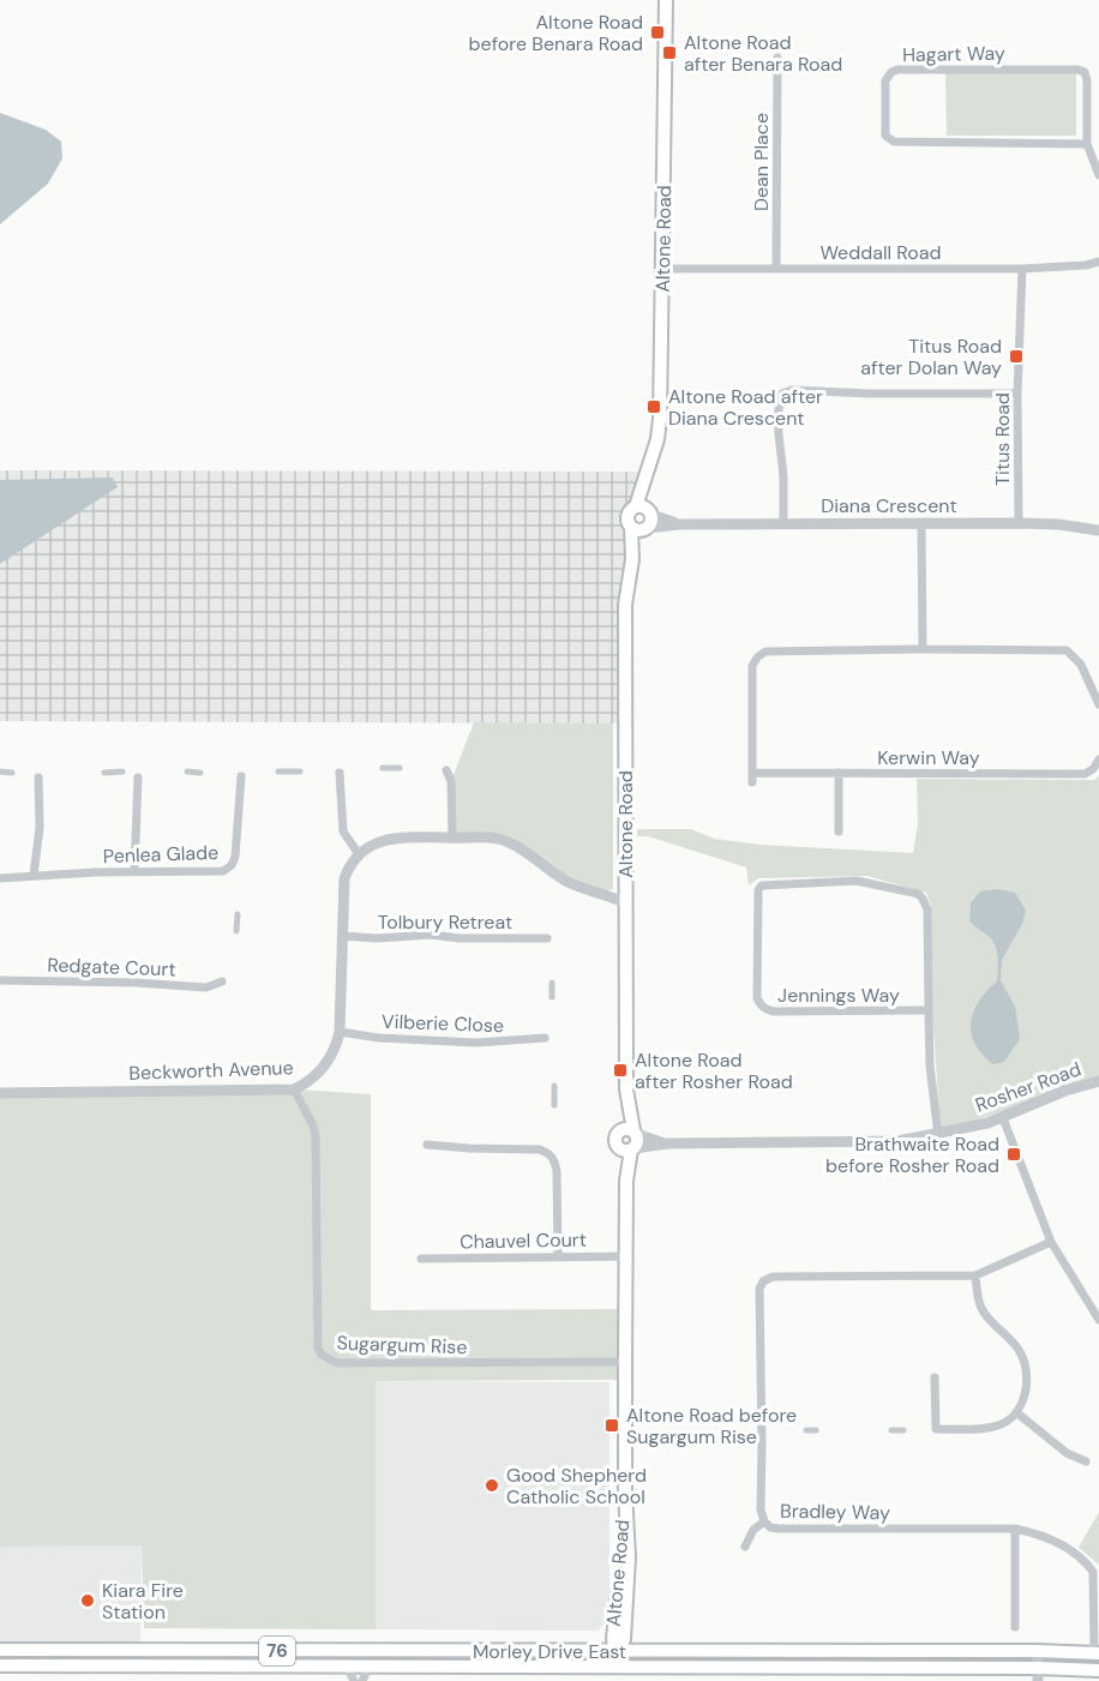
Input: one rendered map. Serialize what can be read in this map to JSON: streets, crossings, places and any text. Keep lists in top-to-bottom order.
{
  "streets": {
    "main road": ["Altone Road", "76", "Morley Drive East"],
    "street": [
      "Hagart Way",
      "Dean Place",
      "Weddall Road",
      "Titus Road",
      "Diana Crescent",
      "Kerwin Way",
      "Penlea Glade",
      "Tolbury Retreat",
      "Redgate Court",
      "Jennings Way",
      "Vilberie Close",
      "Beckworth Avenue",
      "Rosher Road",
      "Chauvel Court",
      "Sugargum Rise",
      "Bradley Way"
    ]
  },
  "crossings": [
    ["Dean Place", "Weddall Road"],
    ["Altone Road", "Weddall Road"],
    ["Altone Road", "Diana Crescent"],
    ["Altone Road", "Rosher Road"],
    ["Altone Road", "Chauvel Court"],
    ["Altone Road", "Sugargum Rise"],
    ["Altone Road", "Morley Drive East"],
    ["Weddall Road", "Titus Road"],
    ["Titus Road", "Diana Crescent"],
    ["Tolbury Retreat", "Beckworth Avenue"],
    ["Jennings Way", "Rosher Road"],
    ["Vilberie Close", "Beckworth Avenue"],
    ["Beckworth Avenue", "Sugargum Rise"],
    ["Bradley Way", "Morley Drive East"]
  ],
  "places": {
    "transit": [
      "Altone Road before Benara Road",
      "Altone Road after Benara Road",
      "Titus Road after Dolan Way",
      "Altone Road after Diana Crescent",
      "Altone Road after Rosher Road",
      "Brathwaite Road before Rosher Road",
      "Altone Road before Sugargum Rise"
    ],
    "other": ["Good Shepherd Catholic School", "Kiara Fire Station"]
  }
}
